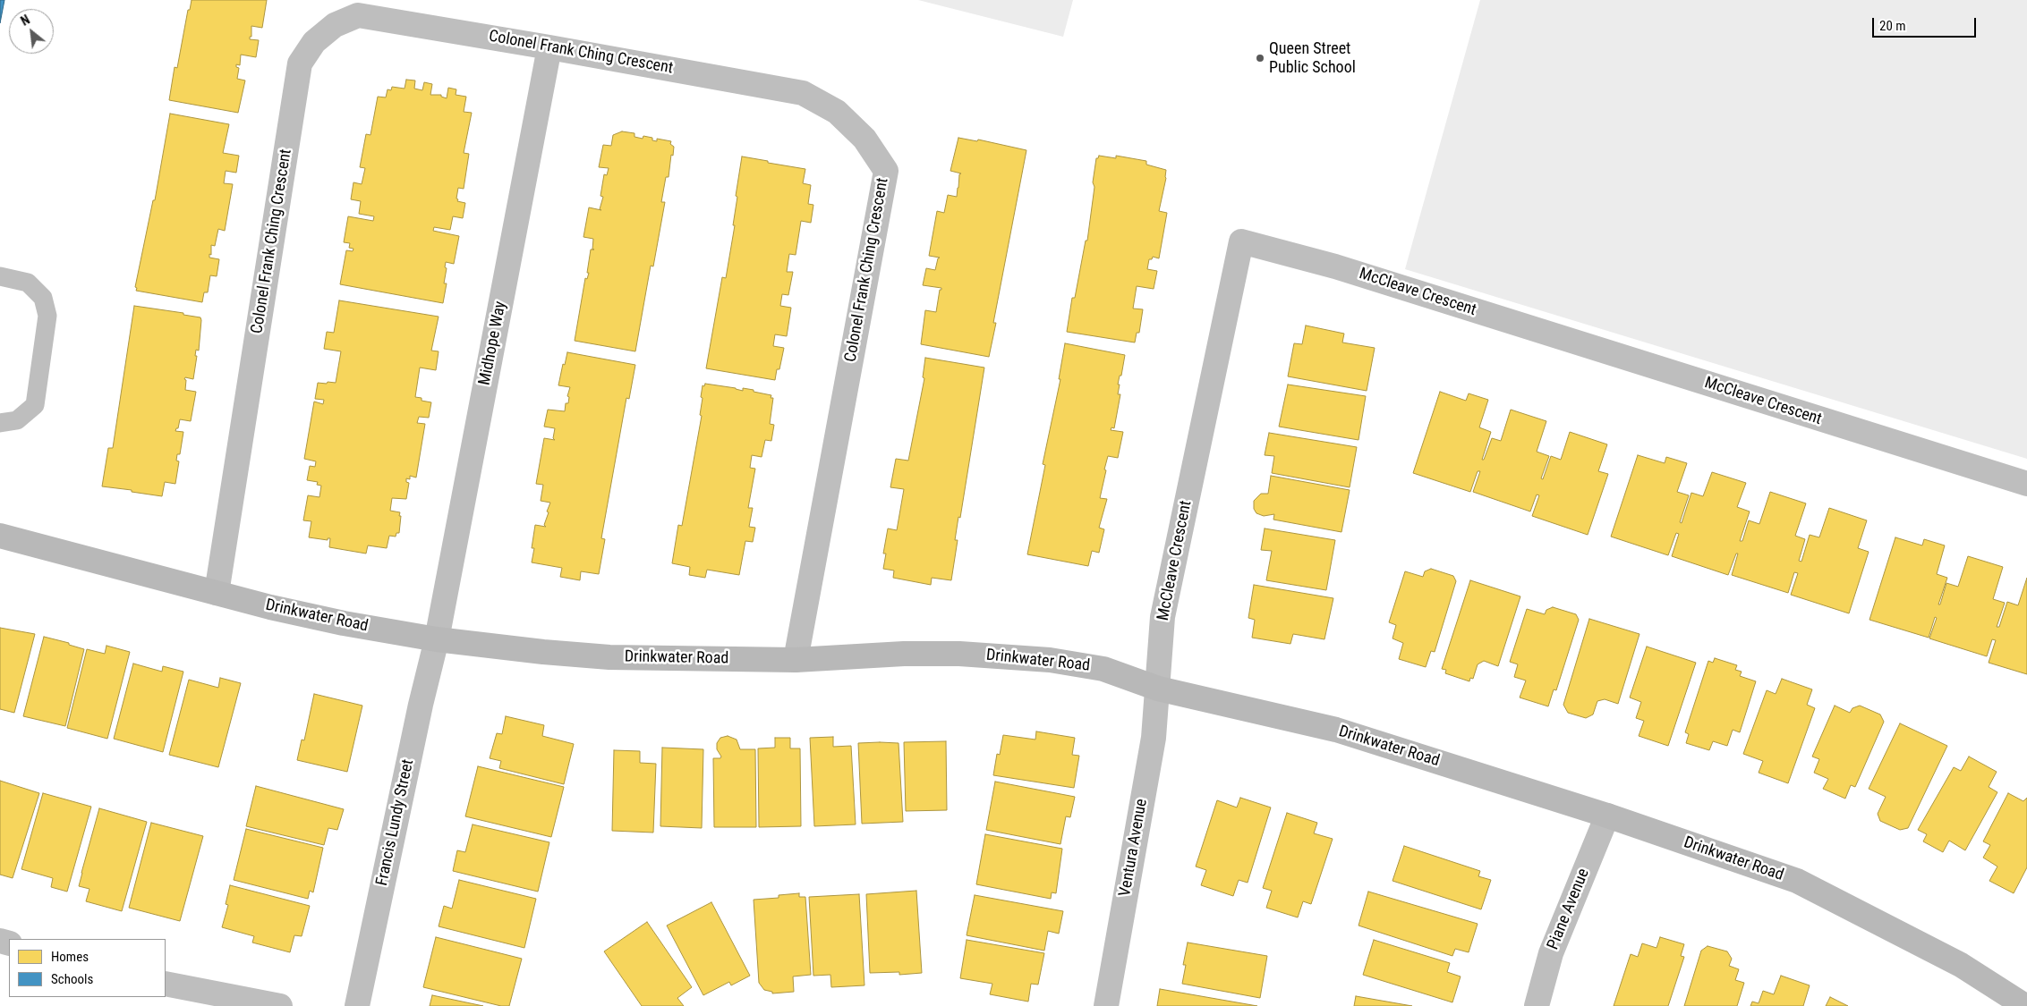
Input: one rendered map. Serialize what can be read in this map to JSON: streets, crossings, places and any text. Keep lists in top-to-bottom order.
{
  "streets": {
    "street": [
      "Colonel Frank Ching Crescent",
      "McCleave Crescent",
      "Midhope Way",
      "Drinkwater Road",
      "Francis Lundy Street",
      "Ventura Avenue",
      "Piane Avenue"
    ]
  },
  "crossings": [
    ["Colonel Frank Ching Crescent", "Midhope Way"],
    ["Colonel Frank Ching Crescent", "Drinkwater Road"],
    ["McCleave Crescent", "Drinkwater Road"],
    ["McCleave Crescent", "Ventura Avenue"],
    ["Midhope Way", "Drinkwater Road"],
    ["Midhope Way", "Francis Lundy Street"],
    ["Drinkwater Road", "Francis Lundy Street"],
    ["Drinkwater Road", "Ventura Avenue"],
    ["Drinkwater Road", "Piane Avenue"]
  ],
  "places": ["Queen Street Public School"],
  "legend": ["Homes", "Schools"],
  "scale_bar": "20 m",
  "north": "top left"
}
